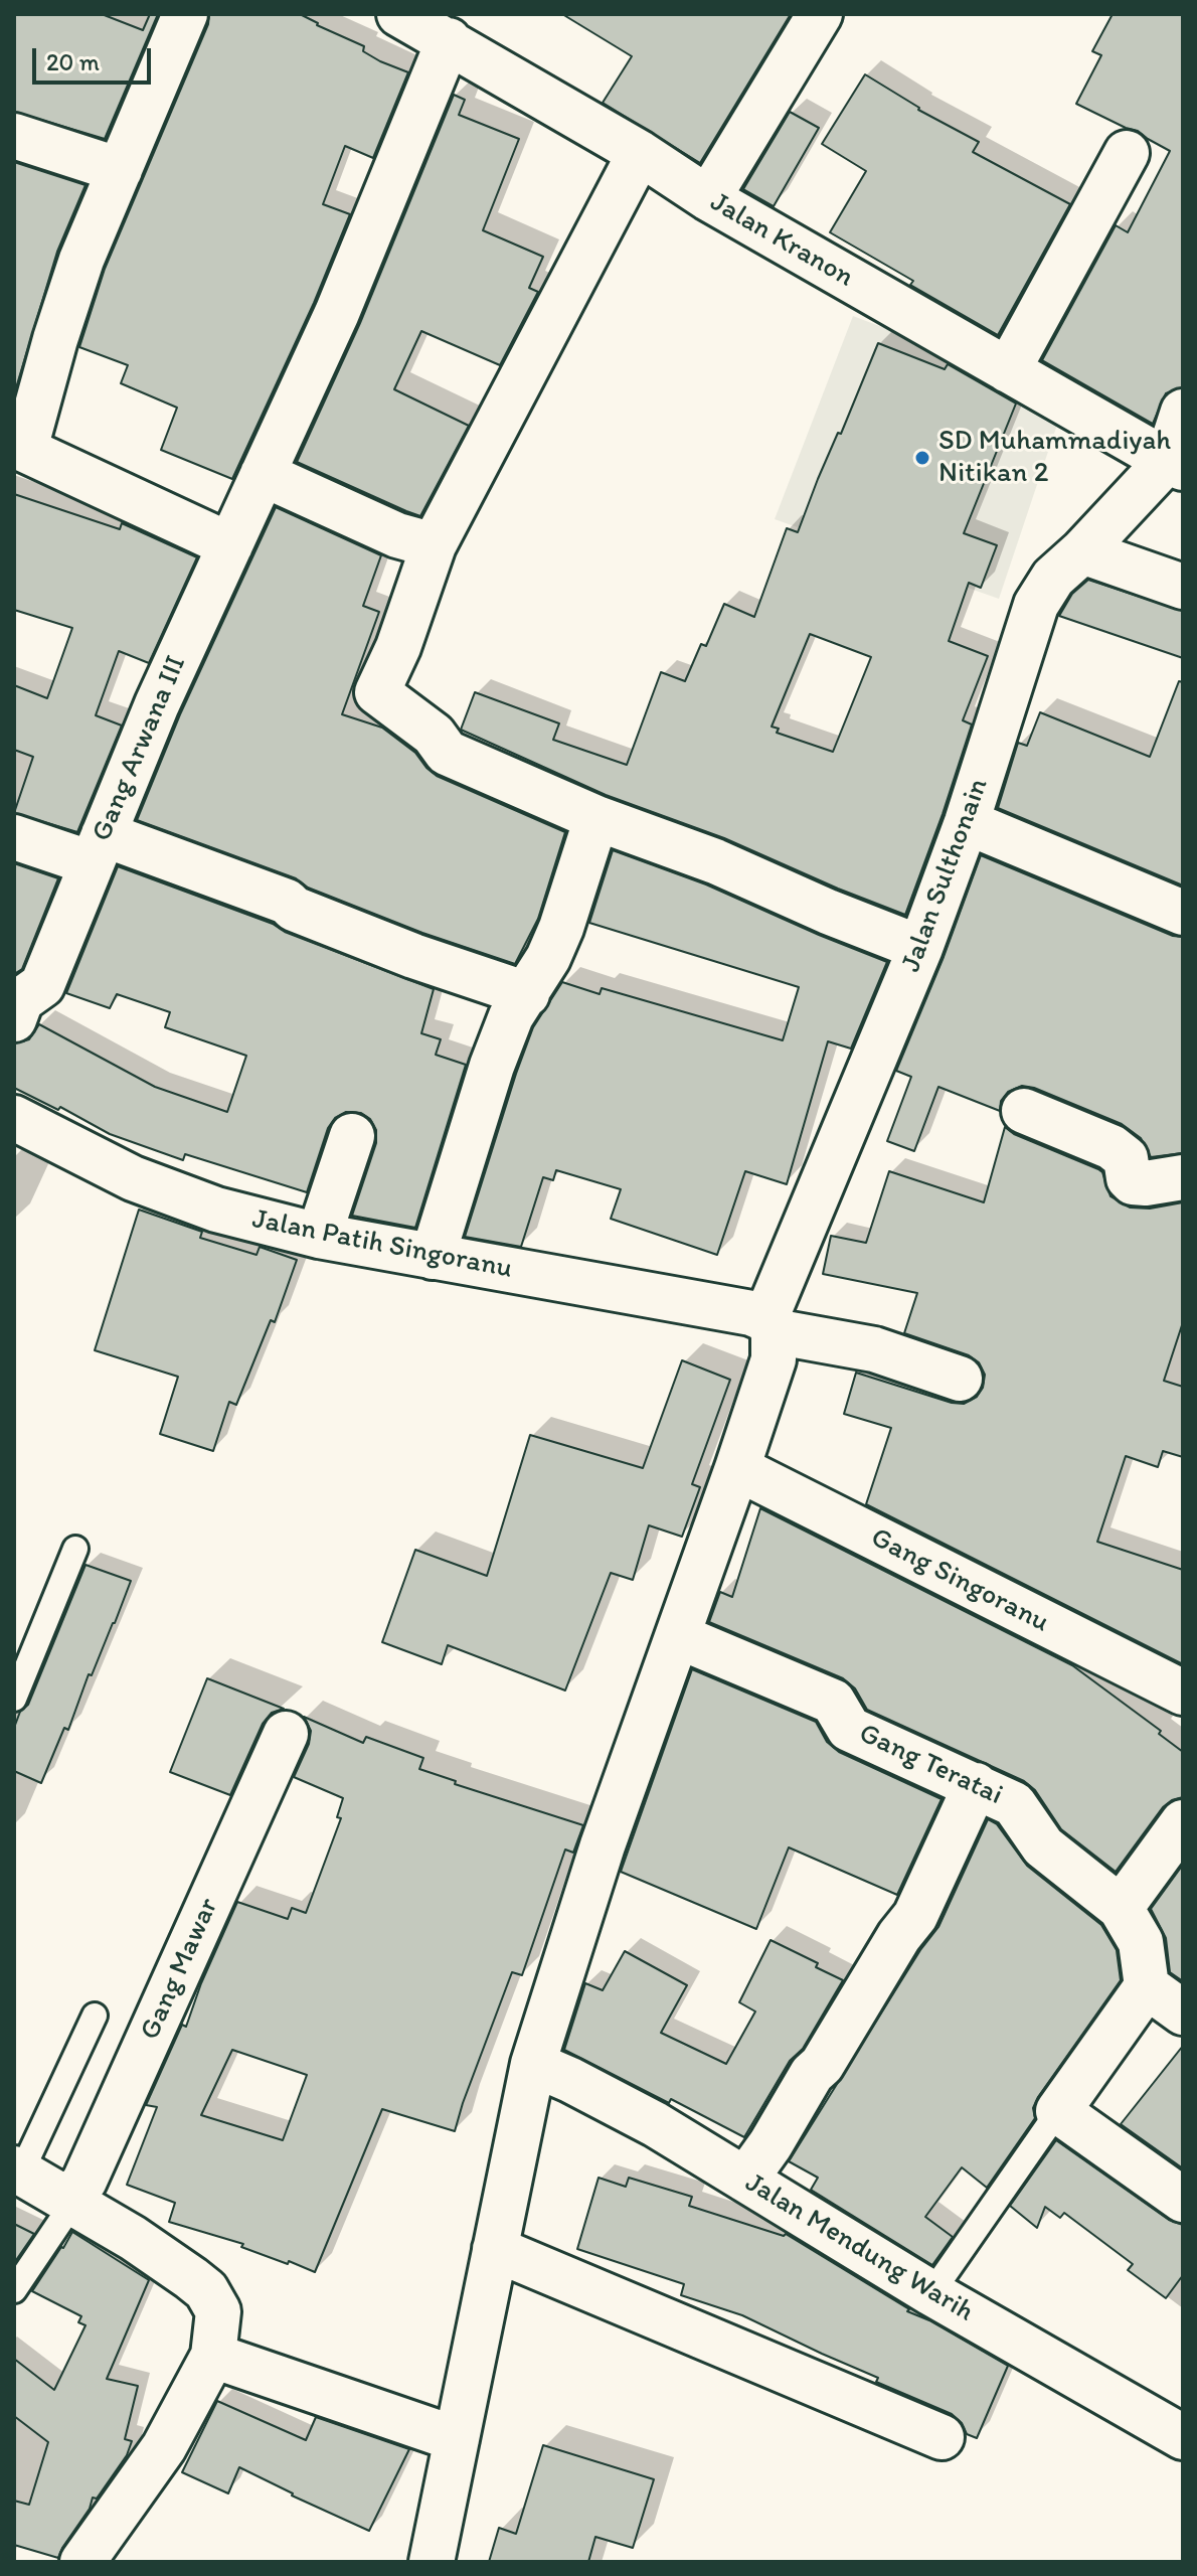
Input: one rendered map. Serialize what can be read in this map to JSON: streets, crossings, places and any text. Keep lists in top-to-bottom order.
{
  "streets": {
    "street": [
      "Jalan Kranon",
      "Gang Arwana III",
      "Jalan Sulthonain",
      "Jalan Patih Singoranu",
      "Gang Singoranu",
      "Gang Teratai",
      "Gang Mawar",
      "Jalan Mendung Warih"
    ]
  },
  "crossings": [
    ["Jalan Kranon", "Gang Arwana III"],
    ["Jalan Kranon", "Jalan Sulthonain"],
    ["Jalan Sulthonain", "Jalan Patih Singoranu"],
    ["Jalan Sulthonain", "Gang Singoranu"],
    ["Jalan Sulthonain", "Gang Teratai"],
    ["Jalan Sulthonain", "Jalan Mendung Warih"]
  ],
  "places": ["SD Muhammadiyah Nitikan 2"],
  "scale_bar": "20 m"
}
